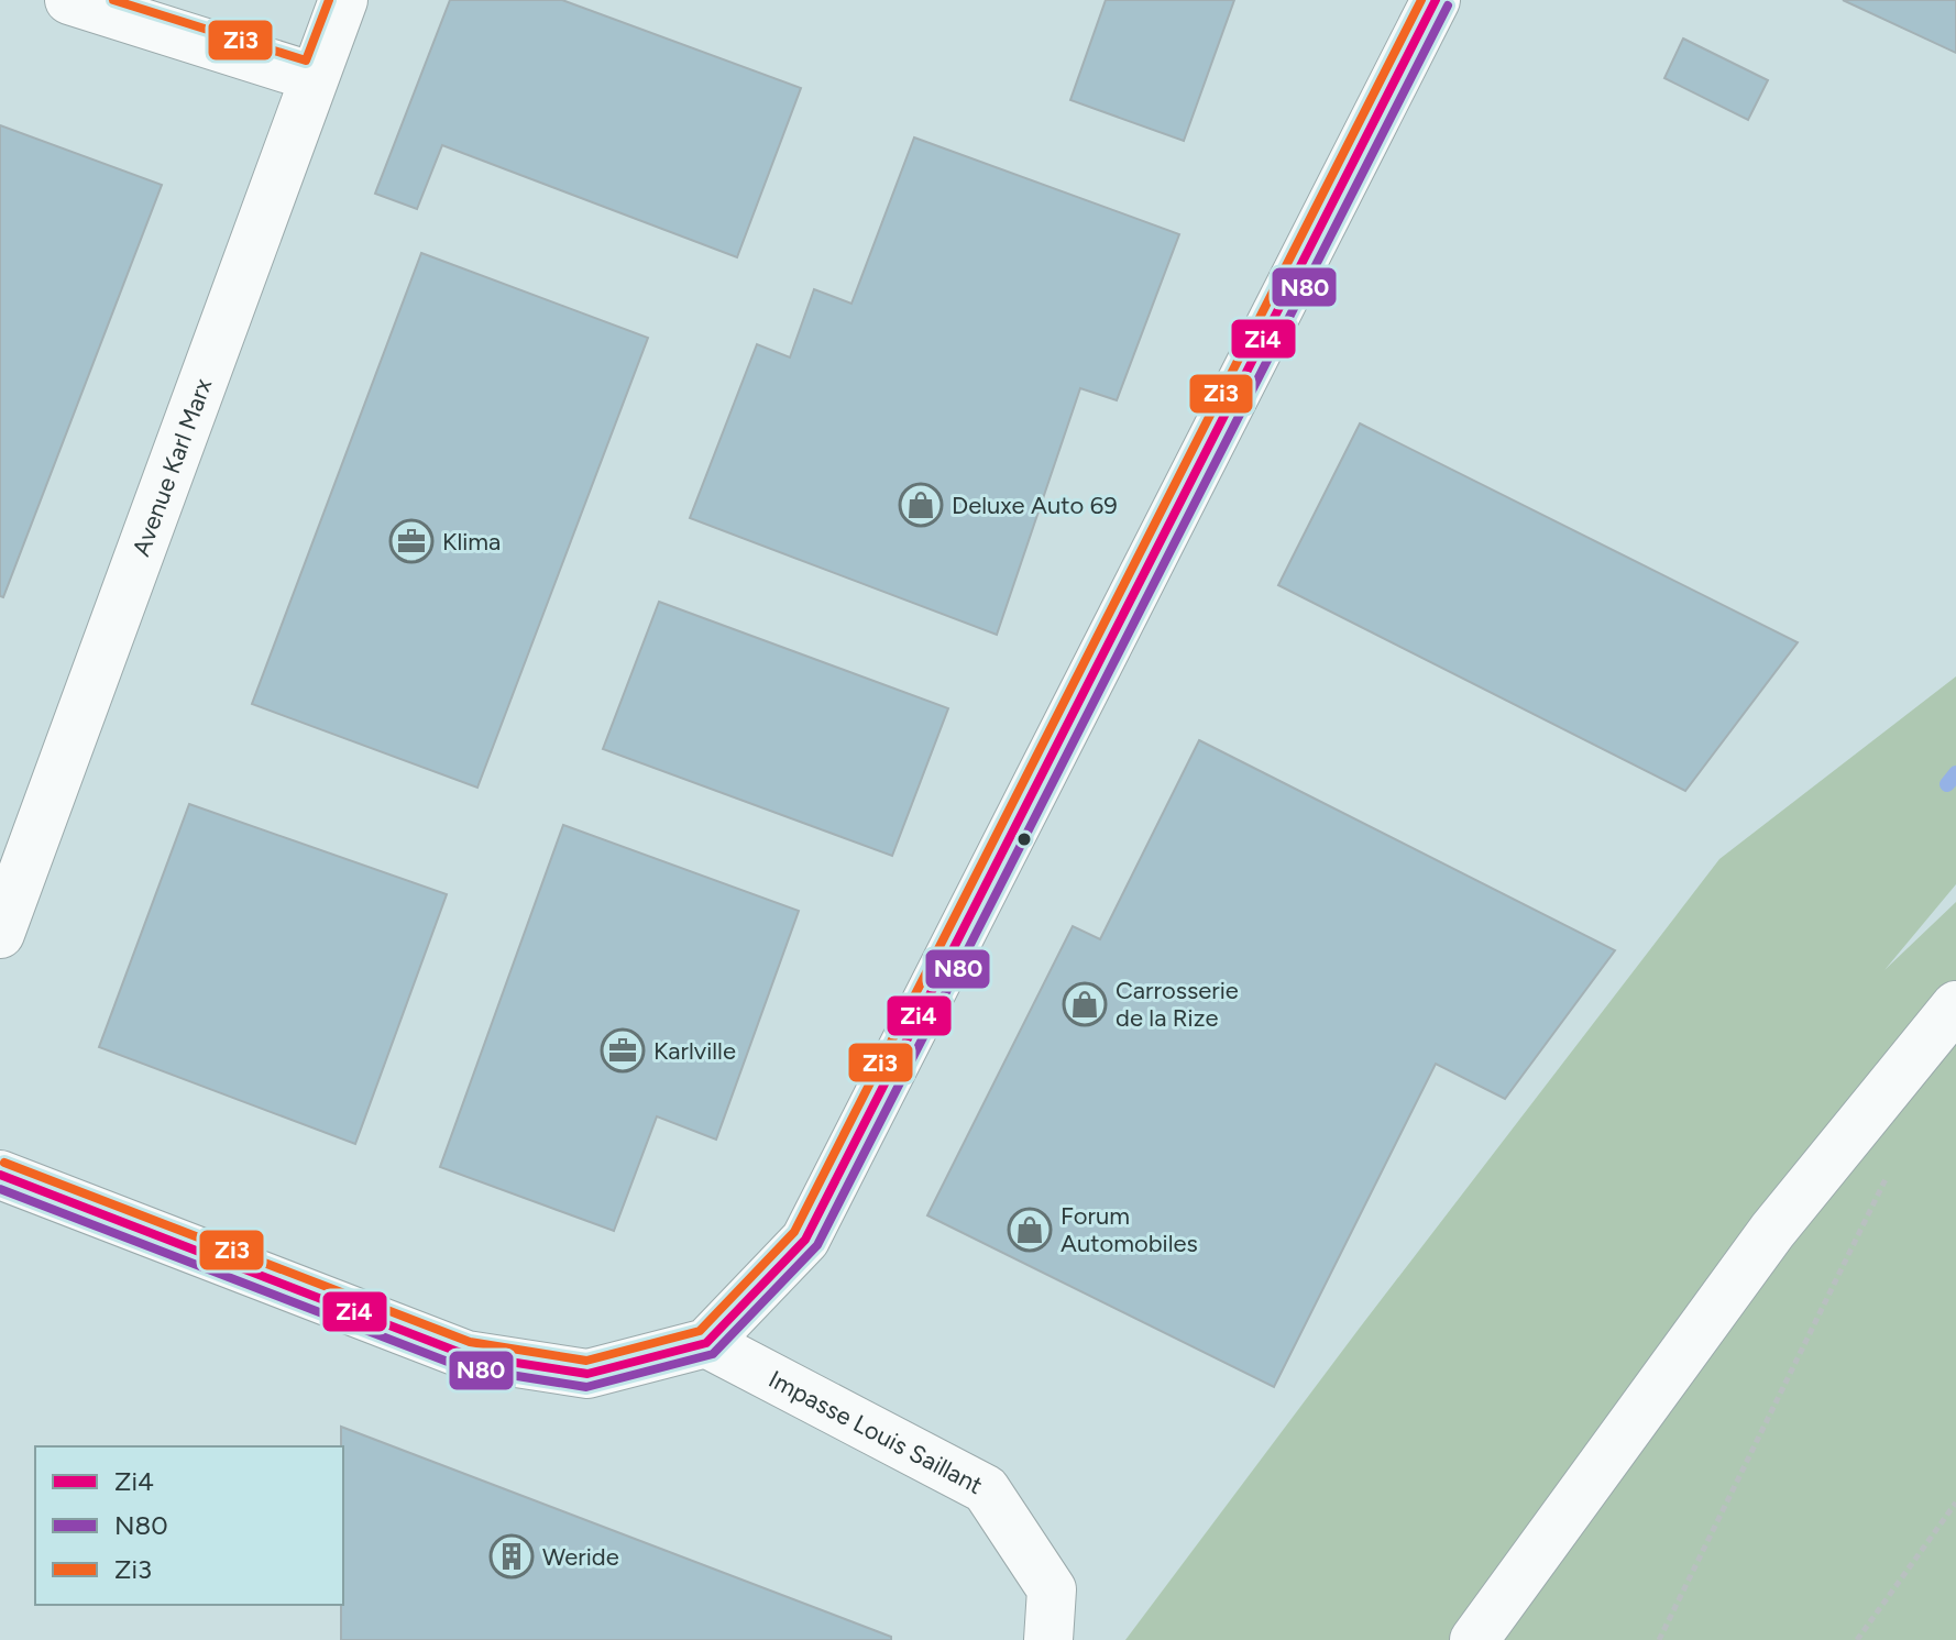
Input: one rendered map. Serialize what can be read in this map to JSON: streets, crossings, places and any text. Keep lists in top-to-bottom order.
{
  "streets": {
    "street": ["Avenue Karl Marx", "Impasse Louis Saillant"]
  },
  "places": {
    "shop": ["Deluxe Auto 69", "Carrosserie de la Rize", "Forum Automobiles"],
    "office": ["Klima", "Karlville"],
    "building": ["Weride"]
  },
  "lines": ["transit line Zi4", "transit line Zi3", "transit line N80"],
  "legend": ["Zi4", "N80", "Zi3"]
}
